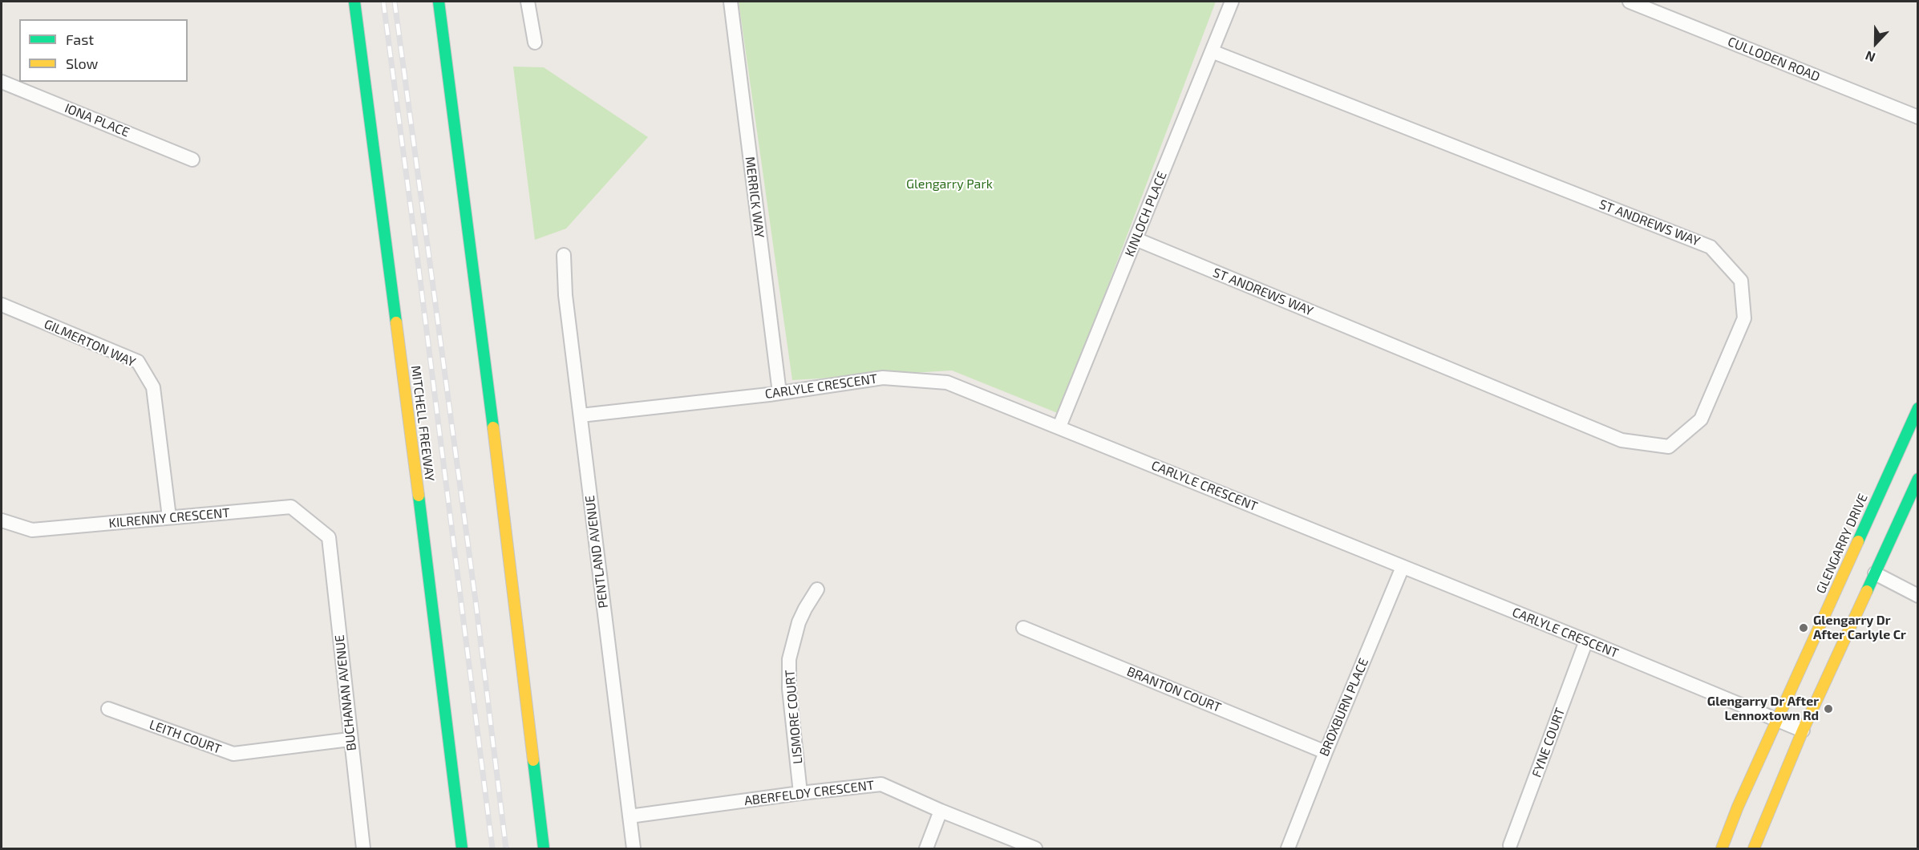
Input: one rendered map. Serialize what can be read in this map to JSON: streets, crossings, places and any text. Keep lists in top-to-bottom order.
{
  "streets": {
    "main road": ["MITCHELL FREEWAY", "GLENGARRY DRIVE"],
    "street": [
      "CULLODEN ROAD",
      "IONA PLACE",
      "MERRICK WAY",
      "KINLOCH PLACE",
      "ST ANDREWS WAY",
      "GILMERTON WAY",
      "CARLYLE CRESCENT",
      "KILRENNY CRESCENT",
      "PENTLAND AVENUE",
      "BRANTON COURT",
      "BUCHANAN AVENUE",
      "BROXBURN PLACE",
      "LISMORE COURT",
      "LEITH COURT",
      "FYNE COURT",
      "ABERFELDY CRESCENT"
    ]
  },
  "crossings": [
    ["MERRICK WAY", "CARLYLE CRESCENT"],
    ["KINLOCH PLACE", "ST ANDREWS WAY"],
    ["KINLOCH PLACE", "CARLYLE CRESCENT"],
    ["GILMERTON WAY", "KILRENNY CRESCENT"],
    ["CARLYLE CRESCENT", "GLENGARRY DRIVE"],
    ["CARLYLE CRESCENT", "PENTLAND AVENUE"],
    ["CARLYLE CRESCENT", "BROXBURN PLACE"],
    ["CARLYLE CRESCENT", "FYNE COURT"],
    ["KILRENNY CRESCENT", "BUCHANAN AVENUE"],
    ["PENTLAND AVENUE", "ABERFELDY CRESCENT"],
    ["BRANTON COURT", "BROXBURN PLACE"],
    ["BUCHANAN AVENUE", "LEITH COURT"],
    ["LISMORE COURT", "ABERFELDY CRESCENT"]
  ],
  "parks": ["Glengarry Park"],
  "places": ["Glengarry Dr After Carlyle Cr", "Glengarry Dr After Lennoxtown Rd"],
  "legend": ["Fast", "Slow"],
  "north": "bottom"
}
